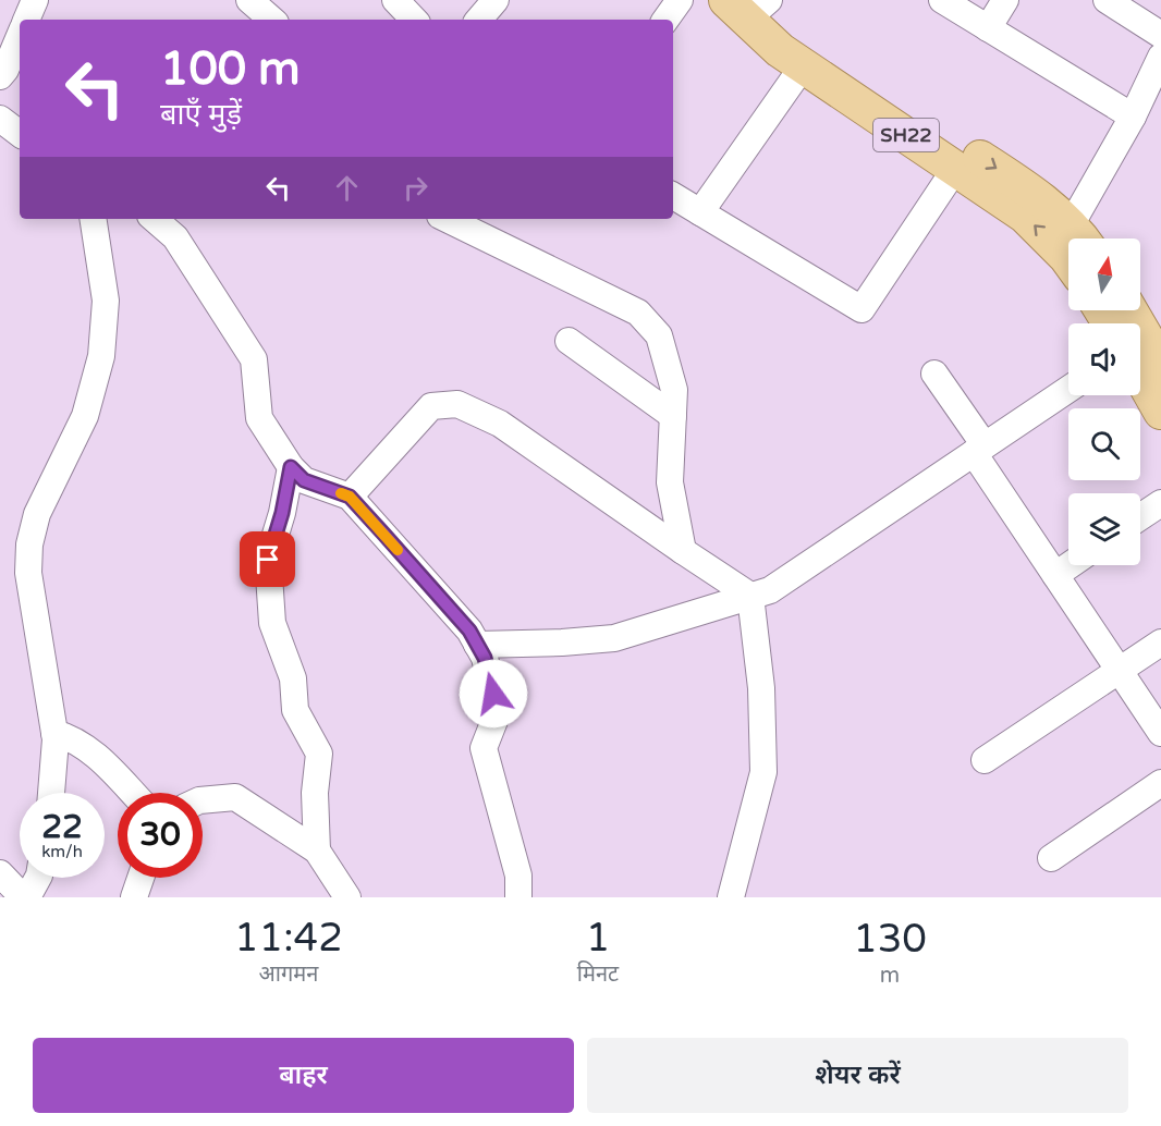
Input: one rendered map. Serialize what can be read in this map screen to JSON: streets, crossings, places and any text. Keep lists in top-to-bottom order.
{
  "streets": {
    "main road": ["SH22"]
  },
  "north": "top",
  "page": {
    "turn": ["100 m", "बाएँ मुड़ें"],
    "speed": "22 km/h",
    "limit": "30",
    "eta": [
      "11:42",
      "आगमन",
      "1",
      "मिनट",
      "130",
      "m"
    ],
    "buttons": ["बाहर", "शेयर करें"]
  }
}
